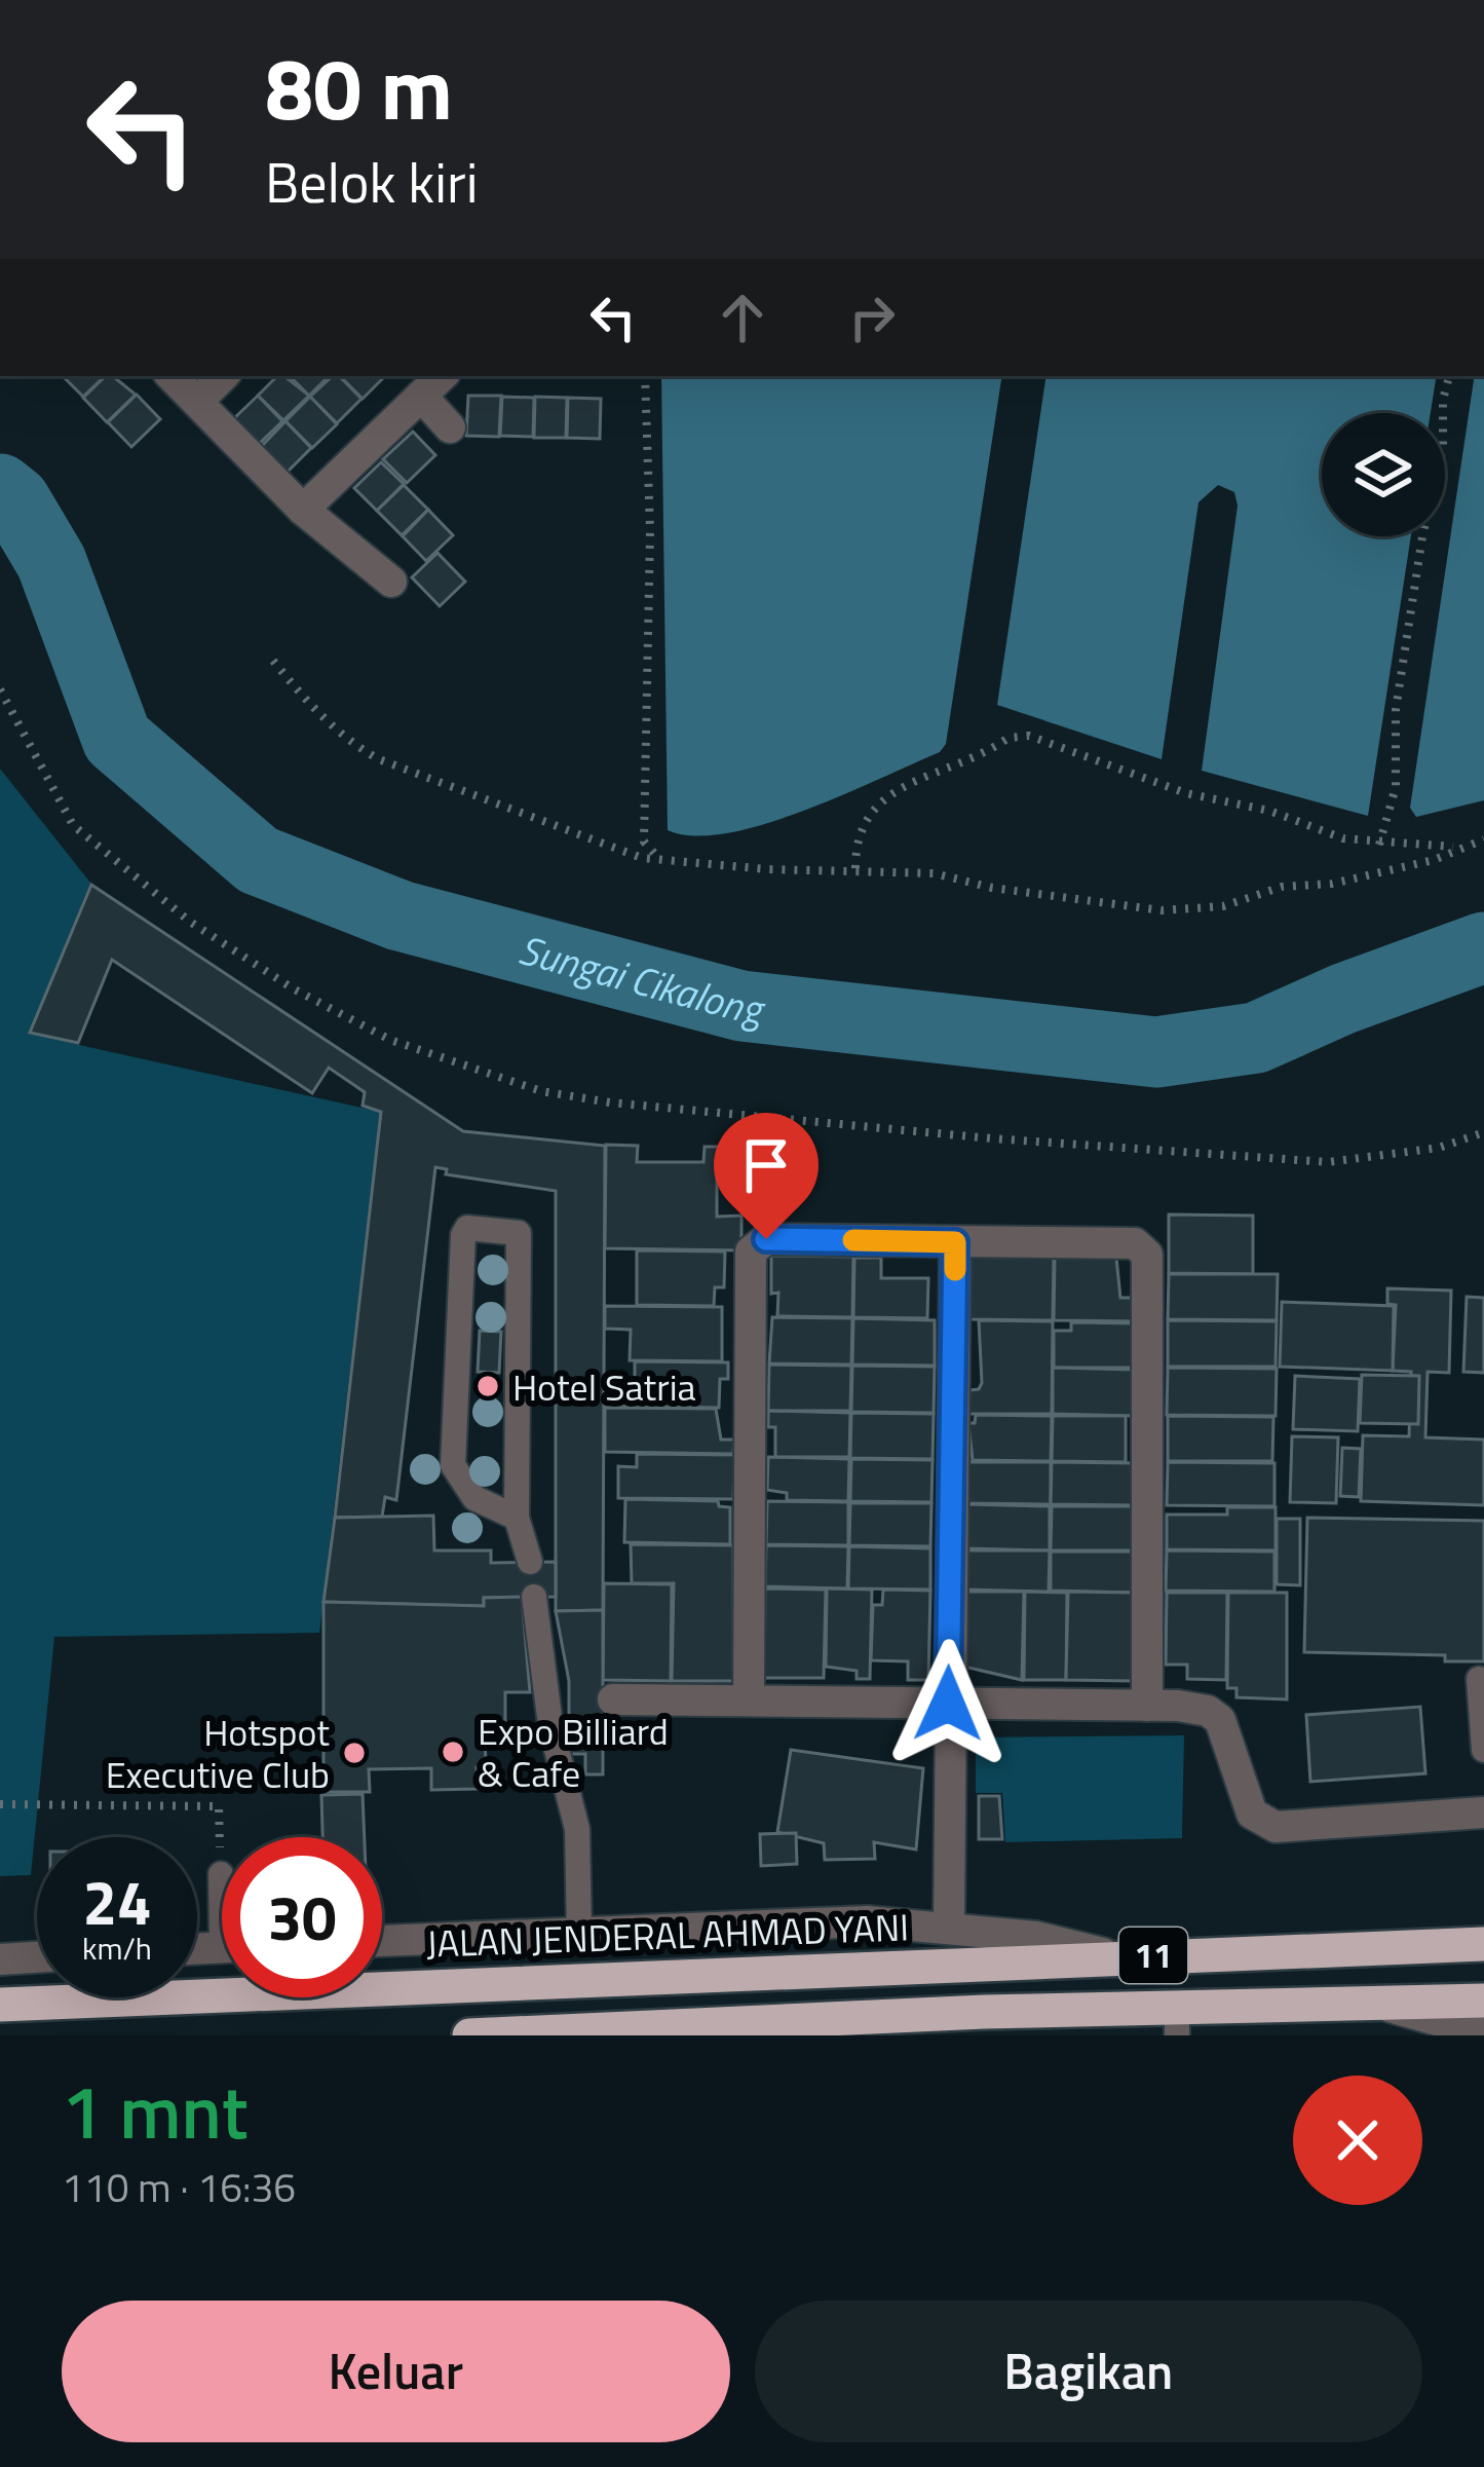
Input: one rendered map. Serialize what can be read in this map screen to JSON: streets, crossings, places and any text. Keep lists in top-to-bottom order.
{
  "streets": {
    "highway": ["JALAN JENDERAL AHMAD YANI", "11"]
  },
  "water": ["Sungai Cikalong"],
  "places": ["Hotel Satria", "Expo Billiard & Cafe", "Hotspot Executive Club"],
  "page": {
    "turn": ["80 m", "Belok kiri"],
    "speed": "24 km/h",
    "limit": "30",
    "heading": ["1 mnt", "110 m · 16:36"],
    "buttons": ["Keluar", "Bagikan"]
  }
}
